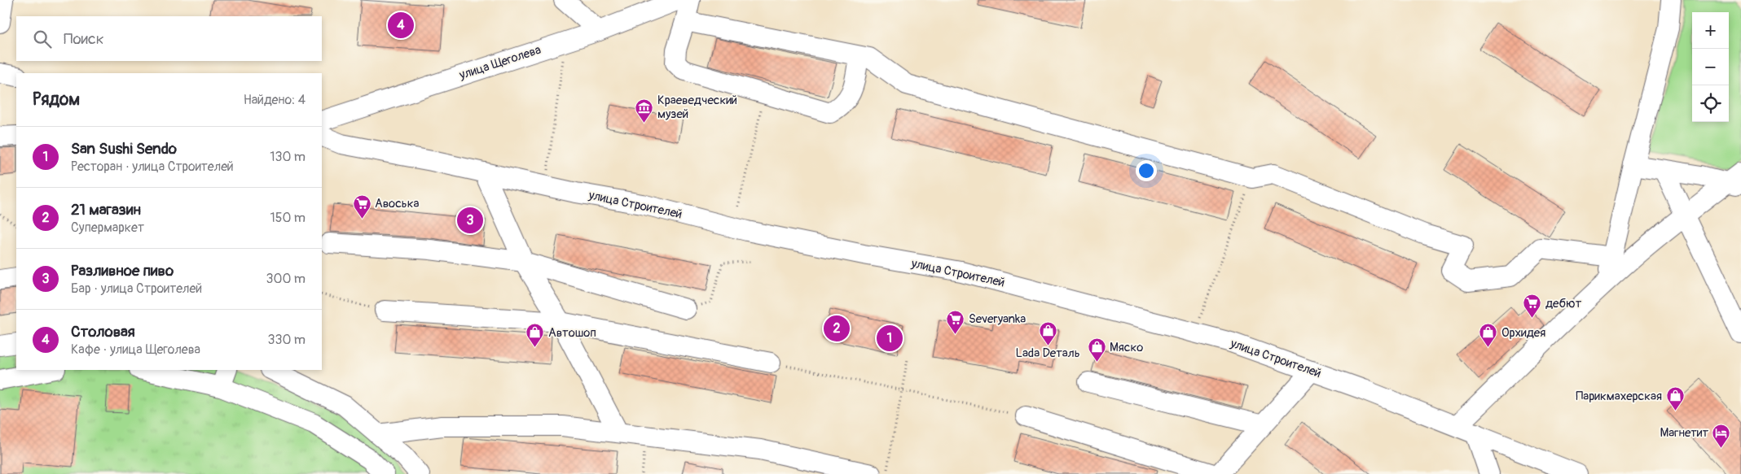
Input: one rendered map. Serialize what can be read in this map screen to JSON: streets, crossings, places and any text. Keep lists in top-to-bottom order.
{
  "streets": {
    "street": ["улица Щеголева", "улица Строителей"]
  },
  "places": {
    "museum": ["Краеведческий музей"],
    "supermarket": ["Авоська", "дебют", "Severyanka"],
    "shop": [
      "Lada Dеталь",
      "Автошоп",
      "Орхидея",
      "Мяско",
      "Парикмахерская"
    ],
    "hotel": ["Магнетит"]
  },
  "page": {
    "pins": [
      "4",
      "3",
      "2",
      "1"
    ],
    "map_buttons": ["+", "−"],
    "search": "Поиск",
    "heading": ["Рядом", "Найдено: 4"],
    "list": [
      {
        "mark": "1",
        "name": "San Sushi Sendo",
        "note": "Ресторан · улица Строителей",
        "value": "130 m"
      },
      {
        "mark": "2",
        "name": "21 магазин",
        "note": "Супермаркет",
        "value": "150 m"
      },
      {
        "mark": "3",
        "name": "Разливное пиво",
        "note": "Бар · улица Строителей",
        "value": "300 m"
      },
      {
        "mark": "4",
        "name": "Столовая",
        "note": "Кафе · улица Щеголева",
        "value": "330 m"
      }
    ]
  }
}
